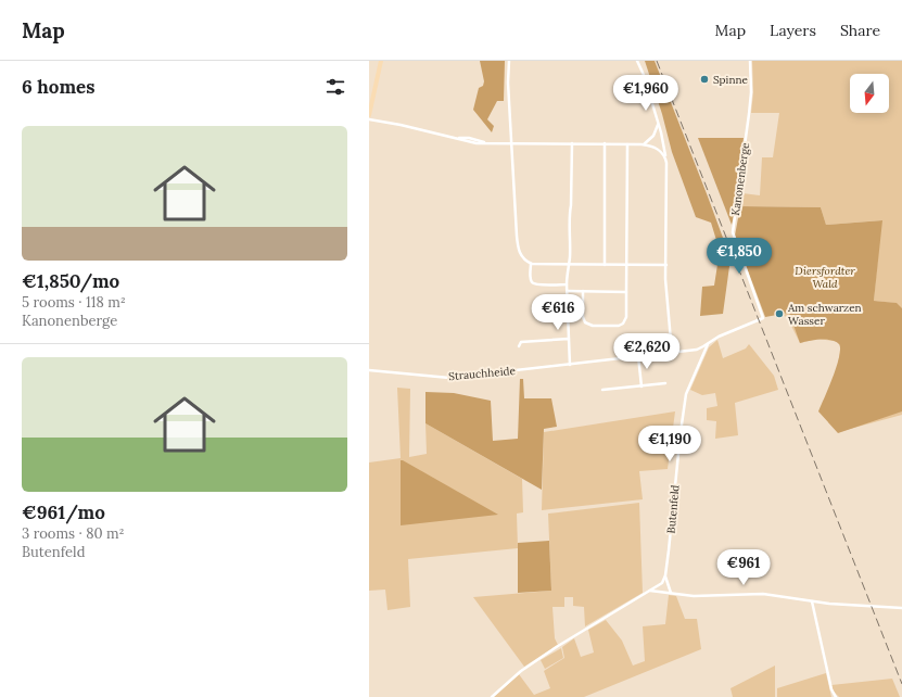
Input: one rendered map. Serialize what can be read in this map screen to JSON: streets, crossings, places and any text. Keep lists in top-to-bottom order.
{
  "streets": {
    "street": ["Kanonenberge", "Strauchheide", "Butenfeld"]
  },
  "crossings": [
    ["Kanonenberge", "Strauchheide"],
    ["Strauchheide", "Butenfeld"]
  ],
  "parks": ["Diersfordter Wald"],
  "places": ["Spinne", "Am schwarzen Wasser"],
  "north": "bottom",
  "page": {
    "header": "Map",
    "nav": ["Map", "Layers", "Share"],
    "heading": "6 homes",
    "price": [
      "€1,960",
      "€1,850",
      "€616",
      "€2,620",
      "€1,190",
      "€961"
    ],
    "list": [
      {
        "name": "€1,850/mo",
        "note": "5 rooms · 118 m² · Kanonenberge"
      },
      {
        "name": "€961/mo",
        "note": "3 rooms · 80 m² · Butenfeld"
      }
    ]
  }
}
